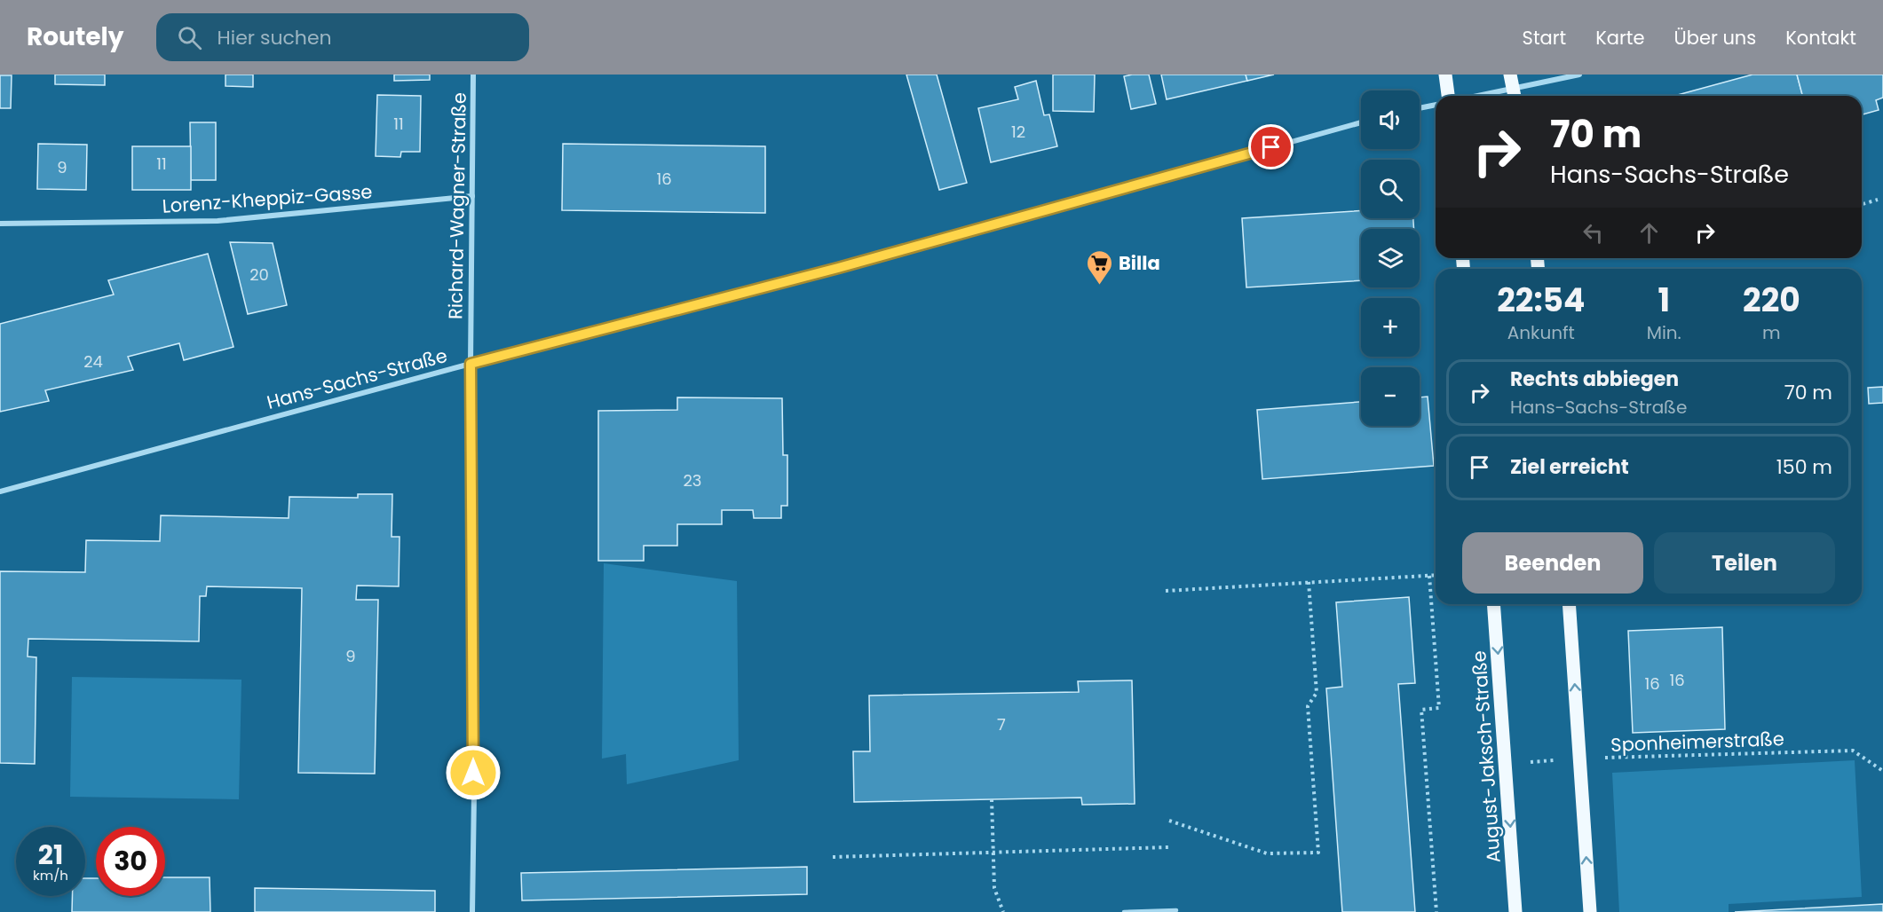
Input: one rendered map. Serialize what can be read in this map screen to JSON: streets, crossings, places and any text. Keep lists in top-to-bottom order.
{
  "streets": {
    "main road": ["August-Jaksch-Straße"],
    "street": ["Lorenz-Kheppiz-Gasse", "Richard-Wagner-Straße", "Hans-Sachs-Straße"],
    "path": ["Sponheimerstraße"]
  },
  "crossings": [
    ["Lorenz-Kheppiz-Gasse", "Richard-Wagner-Straße"],
    ["Richard-Wagner-Straße", "Hans-Sachs-Straße"],
    ["Sponheimerstraße", "August-Jaksch-Straße"]
  ],
  "places": {
    "supermarket": ["Billa"]
  },
  "house_numbers": [
    "11",
    "12",
    "11",
    "9",
    "16",
    "20",
    "24",
    "23",
    "9",
    "16",
    "16",
    "7"
  ],
  "page": {
    "header": "Routely",
    "search": "Hier suchen",
    "nav": [
      "Start",
      "Karte",
      "Über uns",
      "Kontakt"
    ],
    "map_buttons": ["+", "−"],
    "turn": ["70 m", "Hans-Sachs-Straße"],
    "eta": [
      "22:54",
      "Ankunft",
      "1",
      "Min.",
      "220",
      "m"
    ],
    "list": [
      {
        "name": "Rechts abbiegen",
        "note": "Hans-Sachs-Straße",
        "value": "70 m"
      },
      {
        "name": "Ziel erreicht",
        "value": "150 m"
      }
    ],
    "buttons": ["Beenden", "Teilen"],
    "speed": "21 km/h",
    "limit": "30"
  }
}
